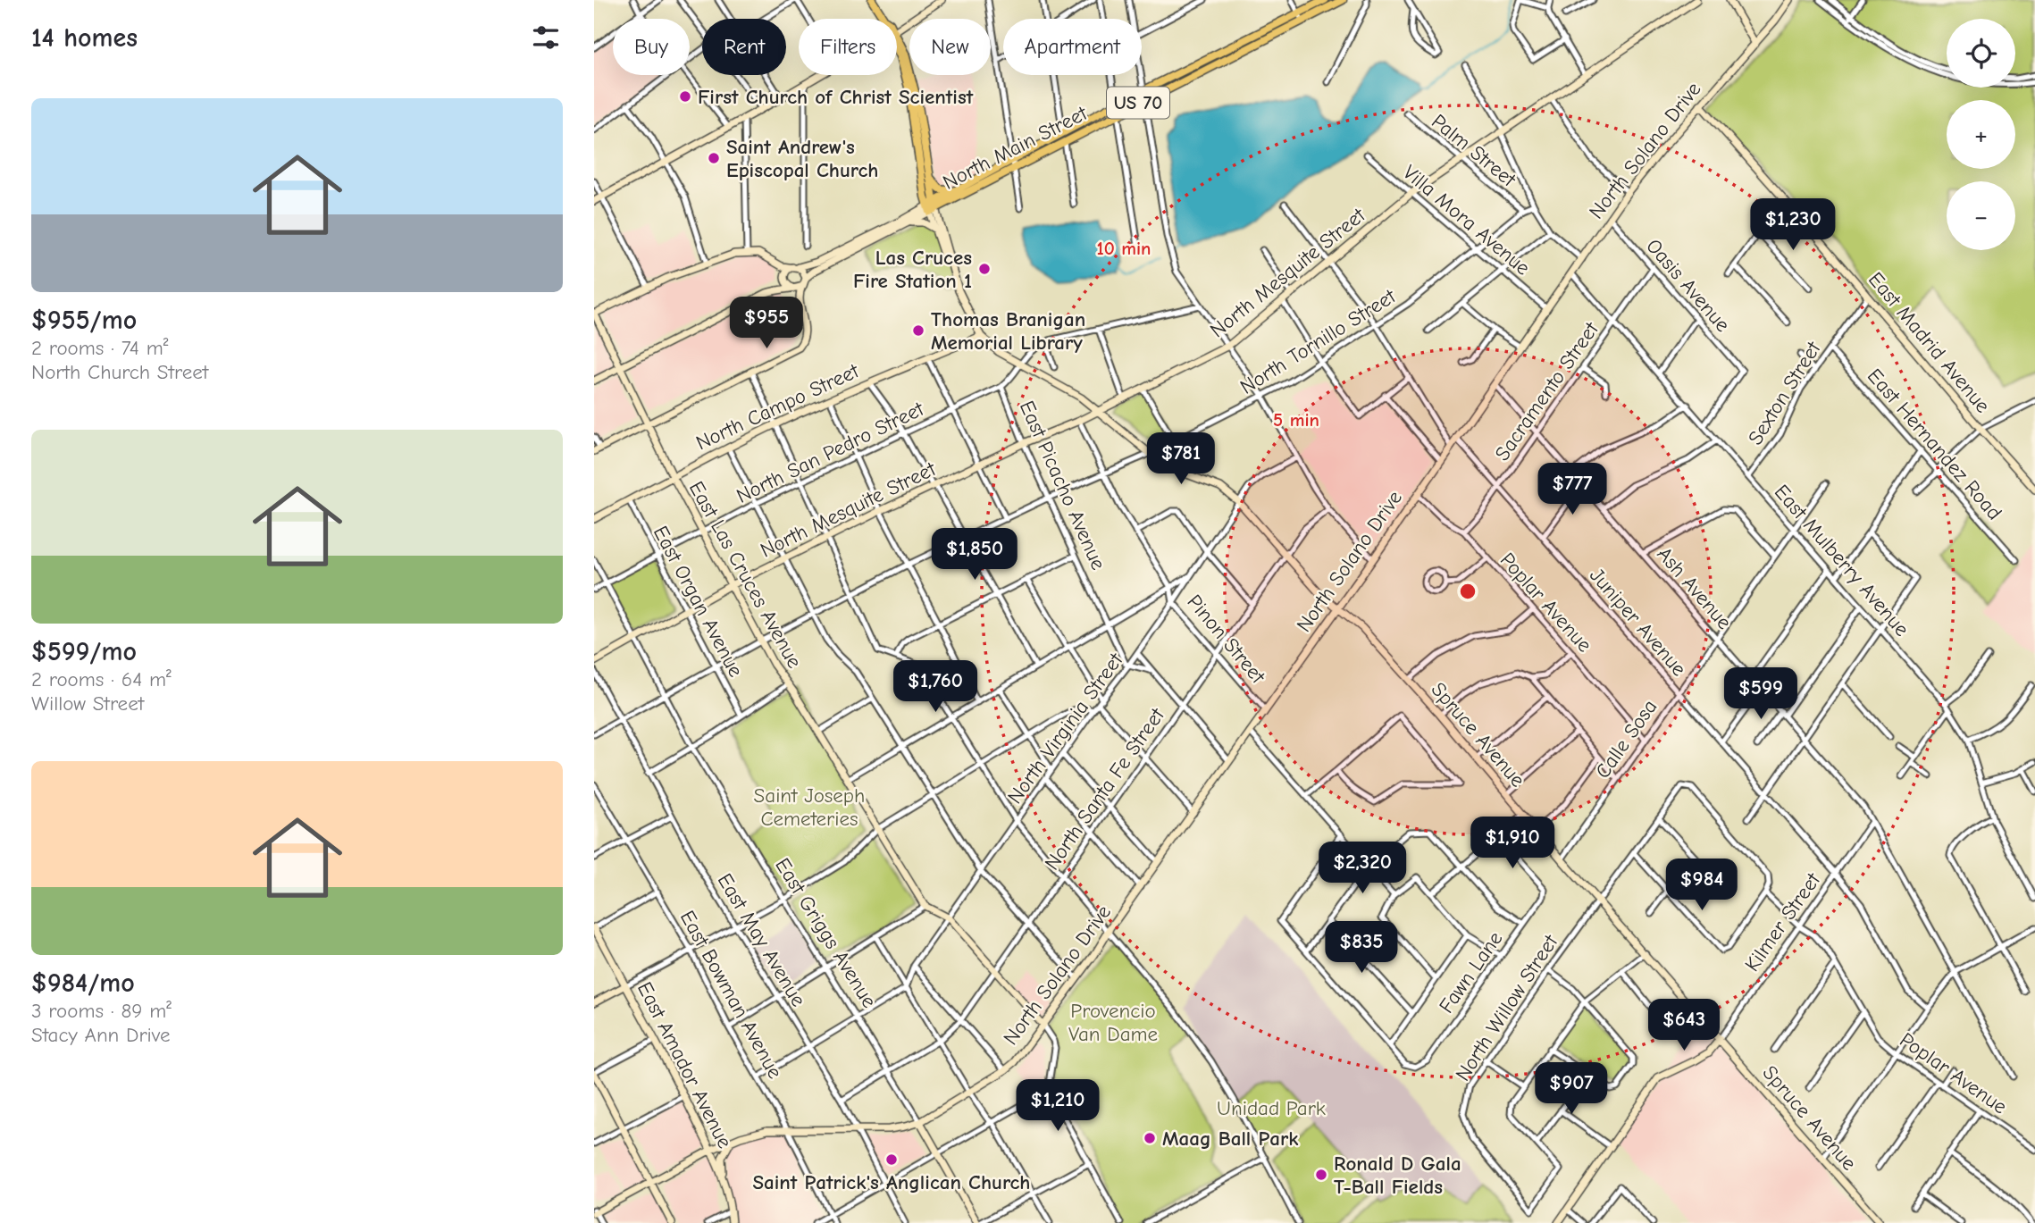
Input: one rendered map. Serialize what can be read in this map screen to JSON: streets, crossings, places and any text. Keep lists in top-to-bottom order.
{
  "streets": {
    "main road": ["US 70", "North Main Street"],
    "street": [
      "Palm Street",
      "North Solano Drive",
      "Villa Mora Avenue",
      "North Mesquite Street",
      "Oasis Avenue",
      "North Tornillo Street",
      "East Madrid Avenue",
      "Sacramento Street",
      "Sexton Street",
      "North Campo Street",
      "East Hernandez Road",
      "North San Pedro Street",
      "East Picacho Avenue",
      "East Mulberry Avenue",
      "East Las Cruces Avenue",
      "Ash Avenue",
      "East Organ Avenue",
      "Poplar Avenue",
      "Juniper Avenue",
      "Pinon Street",
      "North Virginia Street",
      "Spruce Avenue",
      "Calle Sosa",
      "North Santa Fe Street",
      "Kilmer Street",
      "East Griggs Avenue",
      "East May Avenue",
      "Fawn Lane",
      "East Bowman Avenue",
      "North Willow Street",
      "East Amador Avenue"
    ]
  },
  "crossings": [
    ["Palm Street", "North Mesquite Street"],
    ["Palm Street", "North Tornillo Street"],
    ["North Solano Drive", "Villa Mora Avenue"],
    ["North Solano Drive", "Oasis Avenue"],
    ["North Solano Drive", "East Madrid Avenue"],
    ["North Solano Drive", "East Mulberry Avenue"],
    ["North Solano Drive", "Ash Avenue"],
    ["North Solano Drive", "Poplar Avenue"],
    ["North Solano Drive", "Juniper Avenue"],
    ["North Solano Drive", "Pinon Street"],
    ["North Solano Drive", "Spruce Avenue"],
    ["North Solano Drive", "East Griggs Avenue"],
    ["North Solano Drive", "East May Avenue"],
    ["North Solano Drive", "East Bowman Avenue"],
    ["North Solano Drive", "East Amador Avenue"],
    ["Villa Mora Avenue", "North Mesquite Street"],
    ["Villa Mora Avenue", "North Tornillo Street"],
    ["North Mesquite Street", "East Picacho Avenue"],
    ["North Mesquite Street", "East Las Cruces Avenue"],
    ["North Mesquite Street", "East Organ Avenue"],
    ["North Mesquite Street", "Pinon Street"],
    ["North Mesquite Street", "Spruce Avenue"],
    ["North Mesquite Street", "East Griggs Avenue"],
    ["Oasis Avenue", "Sacramento Street"],
    ["Oasis Avenue", "East Mulberry Avenue"],
    ["North Tornillo Street", "East Picacho Avenue"],
    ["North Tornillo Street", "East Las Cruces Avenue"],
    ["North Tornillo Street", "East Organ Avenue"],
    ["North Tornillo Street", "Pinon Street"],
    ["North Tornillo Street", "Spruce Avenue"],
    ["North Tornillo Street", "East Griggs Avenue"],
    ["North Tornillo Street", "East May Avenue"],
    ["East Madrid Avenue", "Sexton Street"],
    ["Sacramento Street", "East Mulberry Avenue"],
    ["Sacramento Street", "Ash Avenue"],
    ["Sacramento Street", "Poplar Avenue"],
    ["Sacramento Street", "Juniper Avenue"],
    ["Sexton Street", "East Hernandez Road"],
    ["Sexton Street", "East Mulberry Avenue"],
    ["North Campo Street", "East Las Cruces Avenue"],
    ["North Campo Street", "East Organ Avenue"],
    ["North San Pedro Street", "East Picacho Avenue"],
    ["North San Pedro Street", "East Las Cruces Avenue"],
    ["North San Pedro Street", "East Organ Avenue"],
    ["North San Pedro Street", "East Griggs Avenue"],
    ["East Picacho Avenue", "North Virginia Street"],
    ["East Picacho Avenue", "Spruce Avenue"],
    ["East Mulberry Avenue", "Calle Sosa"],
    ["Ash Avenue", "Calle Sosa"],
    ["Ash Avenue", "Kilmer Street"],
    ["Poplar Avenue", "Calle Sosa"],
    ["Poplar Avenue", "Kilmer Street"],
    ["Poplar Avenue", "North Willow Street"],
    ["Juniper Avenue", "Calle Sosa"],
    ["Juniper Avenue", "Kilmer Street"],
    ["Pinon Street", "North Virginia Street"],
    ["Pinon Street", "North Santa Fe Street"],
    ["North Virginia Street", "Spruce Avenue"],
    ["Spruce Avenue", "Calle Sosa"],
    ["Spruce Avenue", "North Santa Fe Street"],
    ["Spruce Avenue", "Kilmer Street"],
    ["Spruce Avenue", "North Willow Street"],
    ["North Santa Fe Street", "East Griggs Avenue"],
    ["North Santa Fe Street", "East May Avenue"]
  ],
  "parks": ["Saint Joseph Cemeteries", "Provencio Van Dame", "Unidad Park"],
  "places": [
    "First Church of Christ Scientist",
    "Saint Andrew's Episcopal Church",
    "Las Cruces Fire Station 1",
    "Thomas Branigan Memorial Library",
    "Maag Ball Park",
    "Saint Patrick's Anglican Church",
    "Ronald D Gala T-Ball Fields"
  ],
  "page": {
    "heading": "14 homes",
    "map_buttons": ["+", "−"],
    "chip": [
      "Buy",
      "Rent",
      "Filters",
      "New",
      "Apartment"
    ],
    "list": [
      {
        "name": "$955/mo",
        "note": "2 rooms · 74 m² · North Church Street"
      },
      {
        "name": "$599/mo",
        "note": "2 rooms · 64 m² · Willow Street"
      },
      {
        "name": "$984/mo",
        "note": "3 rooms · 89 m² · Stacy Ann Drive"
      }
    ],
    "price": [
      "$1,230",
      "$955",
      "$781",
      "$777",
      "$1,850",
      "$1,760",
      "$599",
      "$1,910",
      "$2,320",
      "$984",
      "$835",
      "$643",
      "$907",
      "$1,210"
    ]
  },
  "rings": ["10 min", "5 min"]
}
